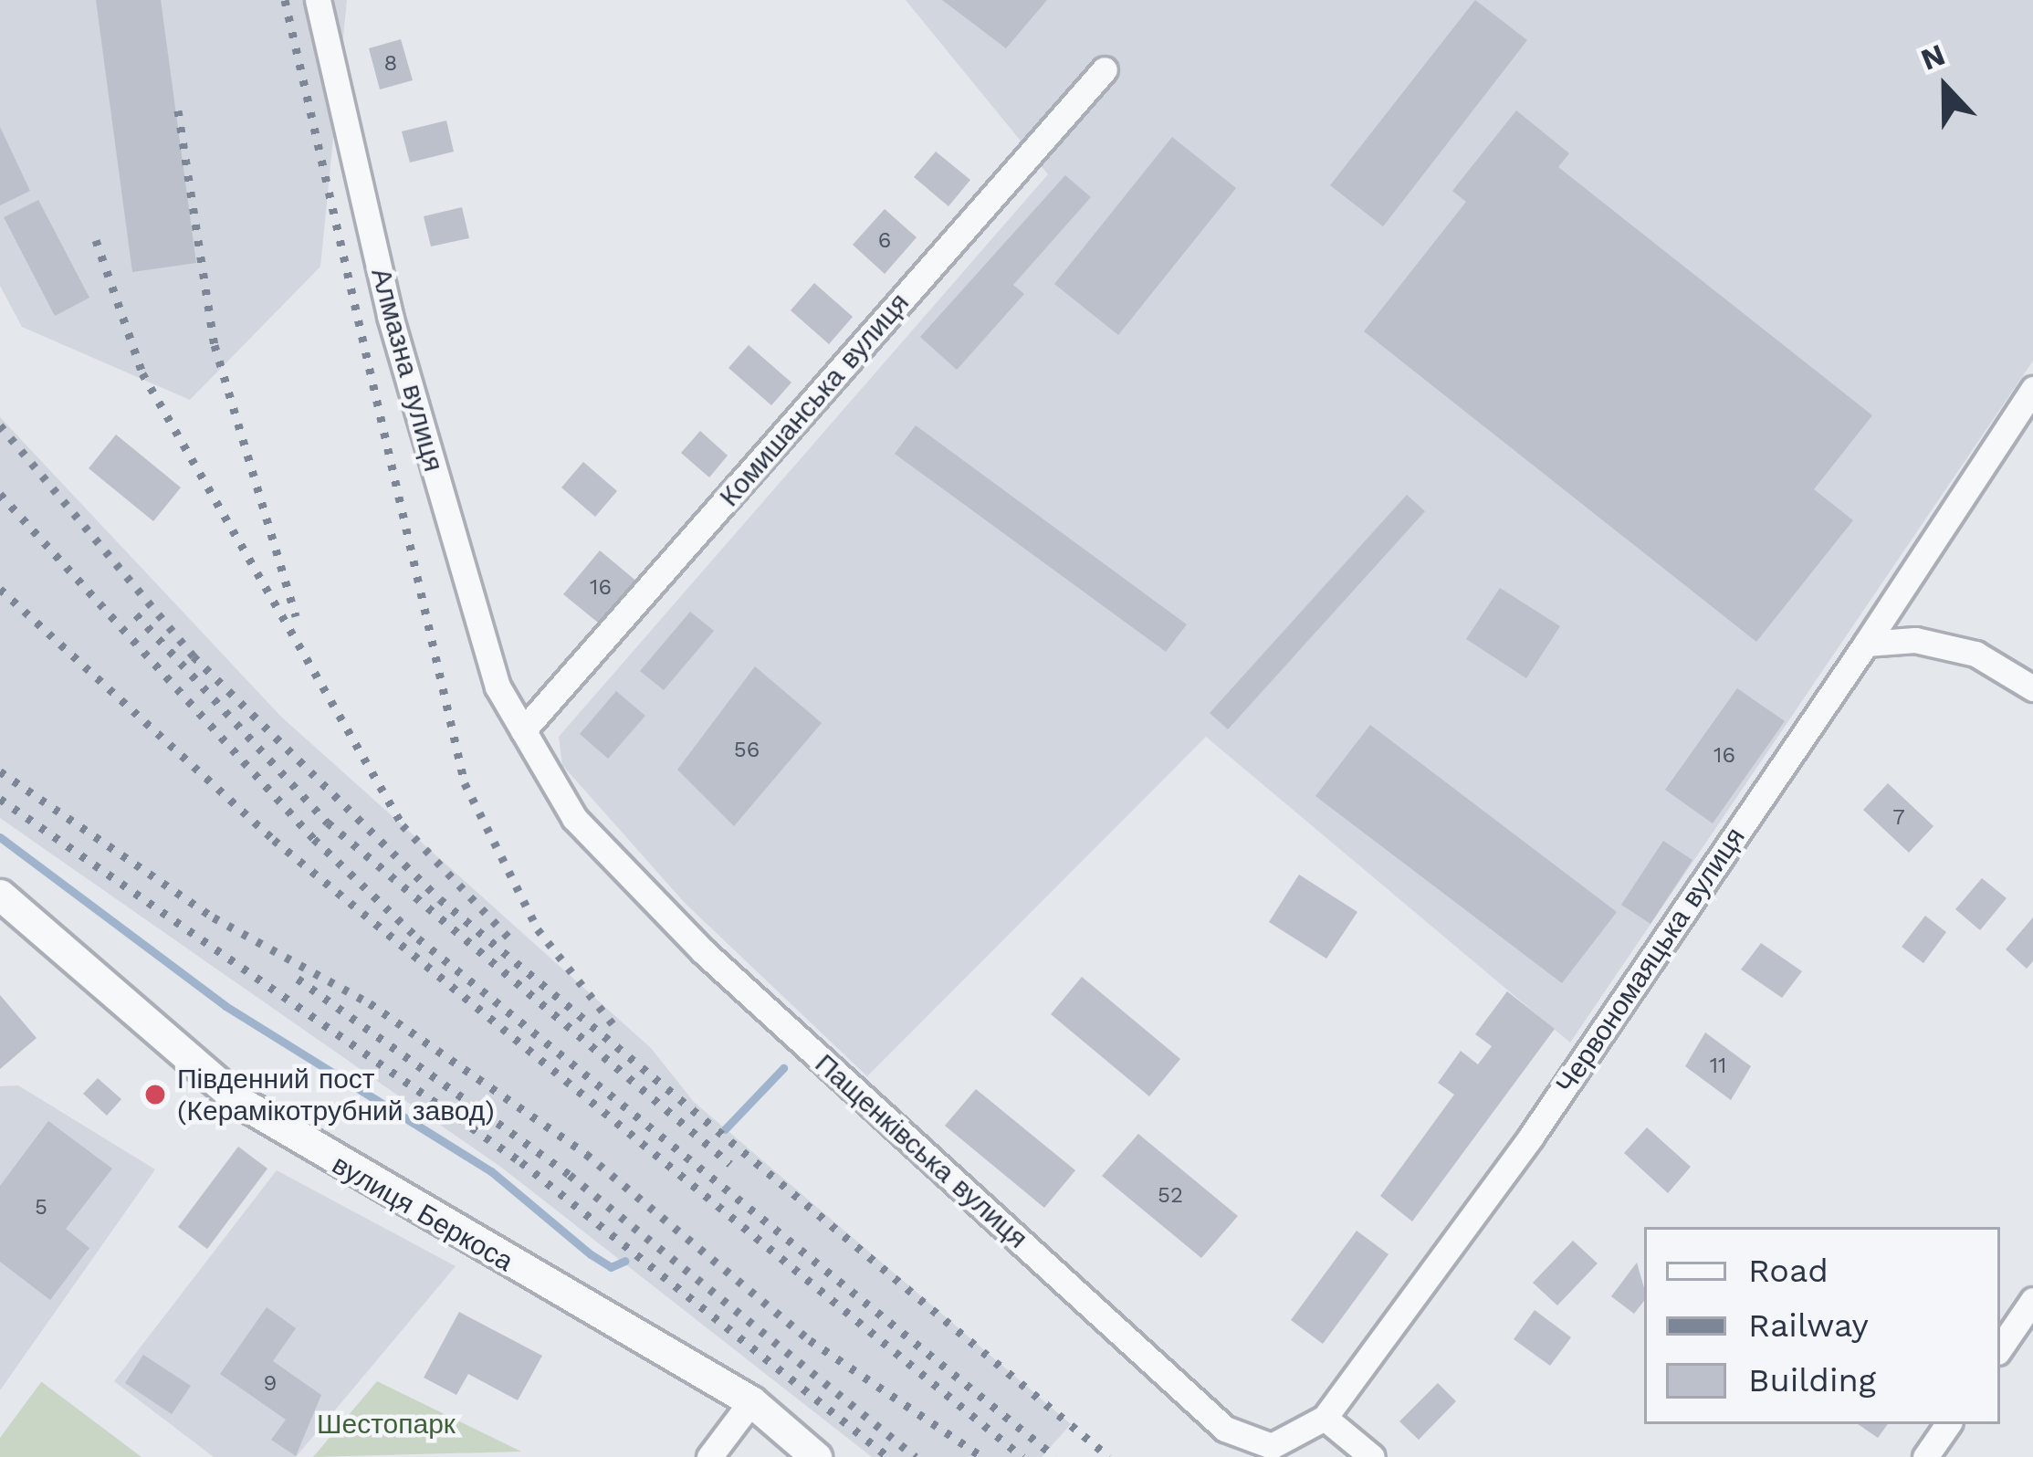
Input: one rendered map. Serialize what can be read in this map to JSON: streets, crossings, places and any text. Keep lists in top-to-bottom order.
{
  "streets": {
    "street": [
      "Алмазна вулиця",
      "Комишанська вулиця",
      "Червономаяцька вулиця",
      "Пащенківська вулиця",
      "вулиця Беркоса"
    ]
  },
  "crossings": [
    ["Алмазна вулиця", "Комишанська вулиця"],
    ["Алмазна вулиця", "Пащенківська вулиця"],
    ["Комишанська вулиця", "Пащенківська вулиця"],
    ["Червономаяцька вулиця", "Пащенківська вулиця"]
  ],
  "parks": ["Шестопарк"],
  "places": ["Південний пост (Керамікотрубний завод)"],
  "house_numbers": [
    "8",
    "6",
    "16",
    "56",
    "16",
    "7",
    "11",
    "52",
    "5",
    "9"
  ],
  "legend": ["Road", "Railway", "Building"],
  "north": "top"
}
